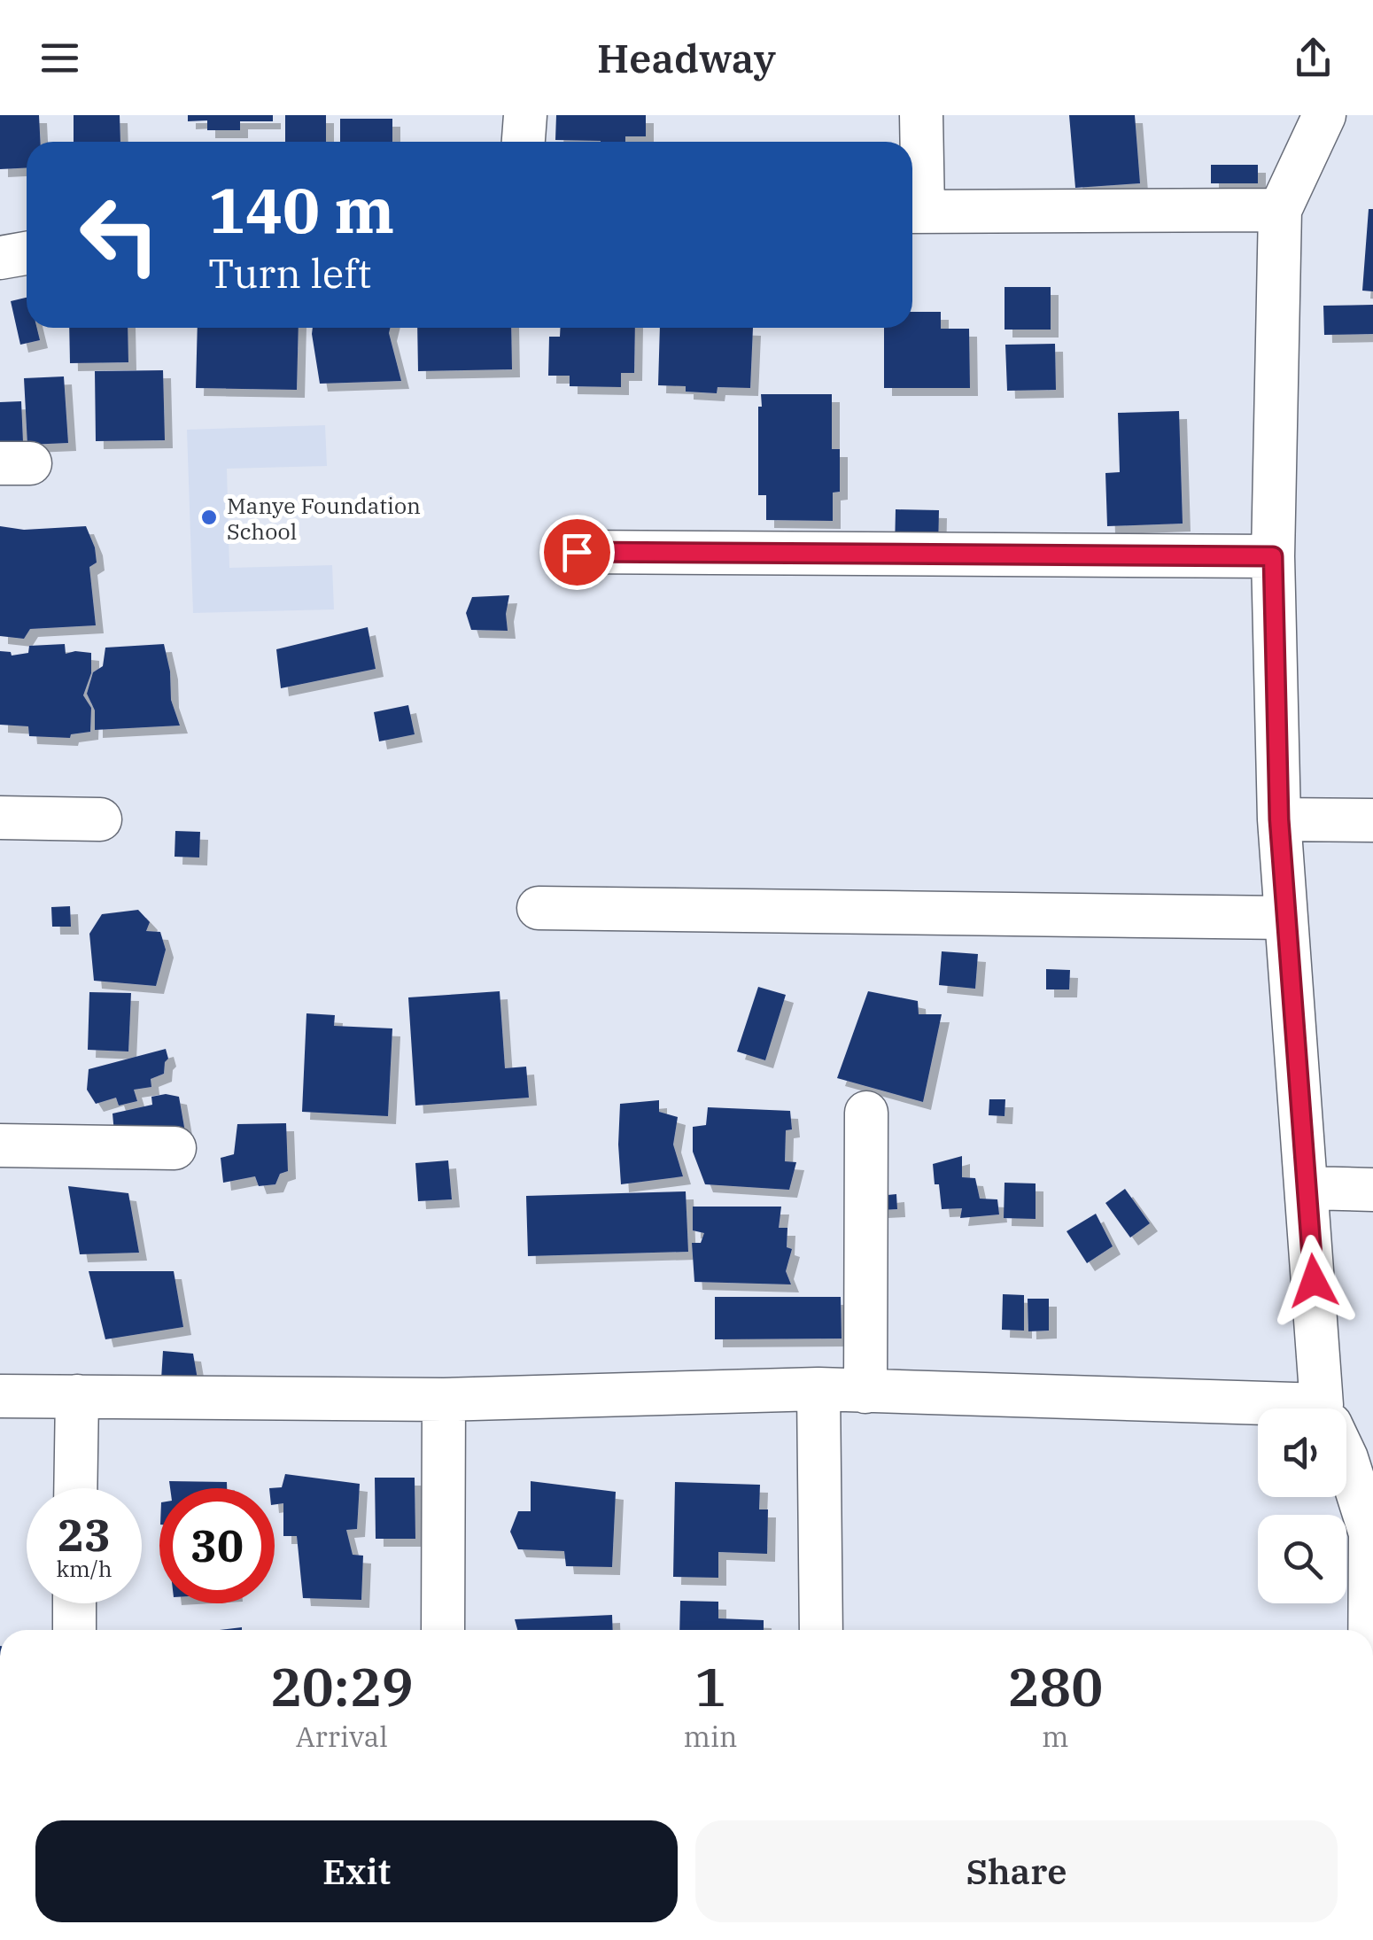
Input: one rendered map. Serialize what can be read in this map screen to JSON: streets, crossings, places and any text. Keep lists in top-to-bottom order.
{
  "places": ["Manye Foundation School"],
  "page": {
    "header": "Headway",
    "turn": ["140 m", "Turn left"],
    "speed": "23 km/h",
    "limit": "30",
    "eta": [
      "20:29",
      "Arrival",
      "1",
      "min",
      "280",
      "m"
    ],
    "buttons": ["Exit", "Share"]
  }
}
